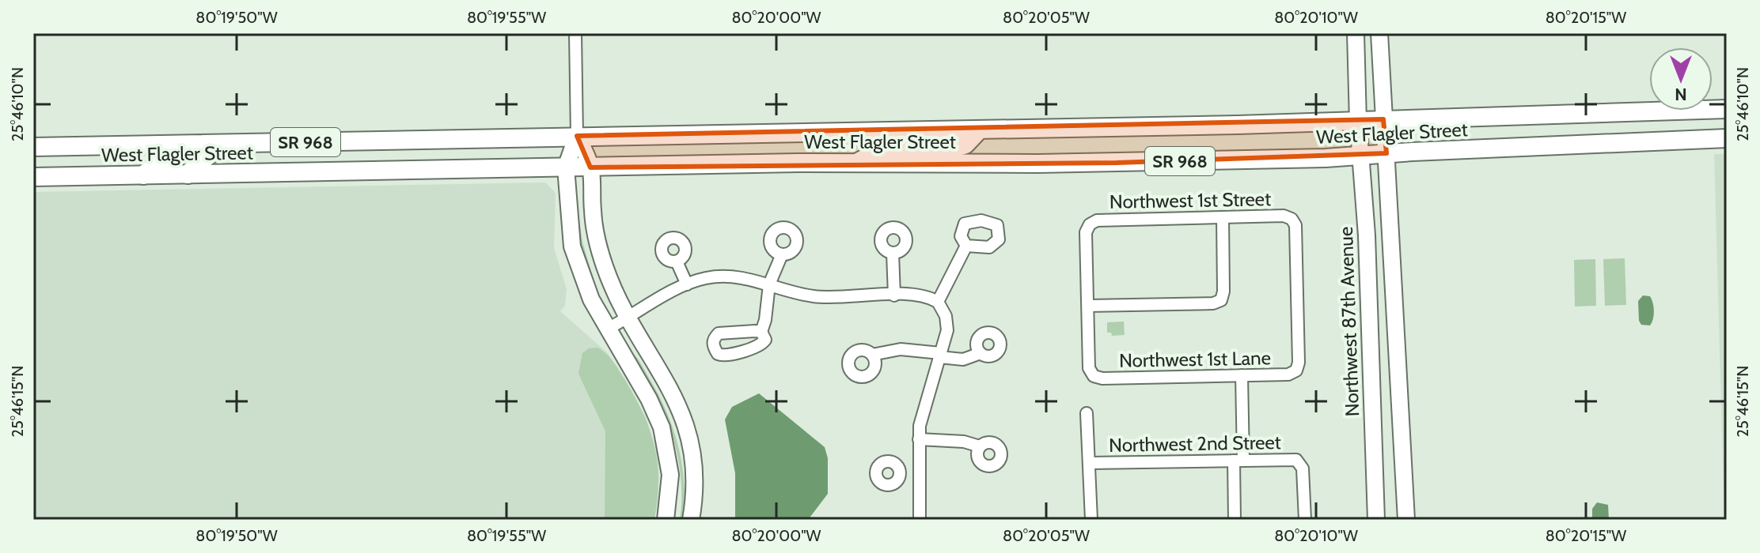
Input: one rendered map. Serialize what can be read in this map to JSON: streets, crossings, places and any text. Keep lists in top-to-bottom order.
{
  "streets": {
    "main road": ["West Flagler Street", "SR 968", "Northwest 87th Avenue"],
    "street": ["Northwest 1st Street", "Northwest 1st Lane", "Northwest 2nd Street"]
  },
  "crossings": [
    ["West Flagler Street", "Northwest 87th Avenue"],
    ["Northwest 1st Street", "Northwest 1st Lane"]
  ],
  "north": "bottom",
  "coordinates": [
    "80°19'50\"W",
    "80°19'55\"W",
    "80°20'00\"W",
    "80°20'05\"W",
    "80°20'10\"W",
    "80°20'15\"W",
    "25°46'10\"N",
    "25°46'15\"N"
  ]
}
